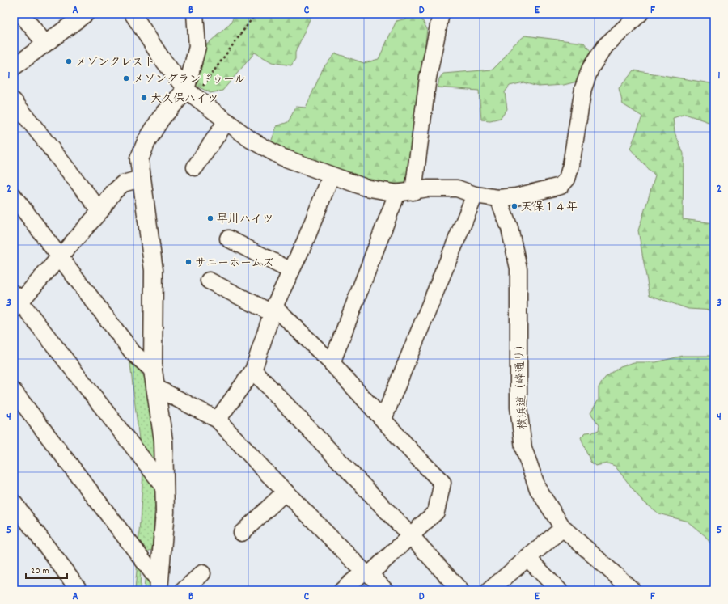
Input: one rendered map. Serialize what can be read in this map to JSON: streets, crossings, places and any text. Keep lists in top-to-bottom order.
{
  "streets": {
    "street": ["横浜道（峰通り）"]
  },
  "places": [
    "メゾンクレスト",
    "メゾングランドゥール",
    "大久保ハイツ",
    "天保１４年",
    "早川ハイツ",
    "サニーホームズ"
  ],
  "scale_bar": "20 m",
  "grid": {
    "columns": [
      "A",
      "B",
      "C",
      "D",
      "E",
      "F"
    ],
    "rows": [
      "1",
      "2",
      "3",
      "4",
      "5"
    ]
  }
}
